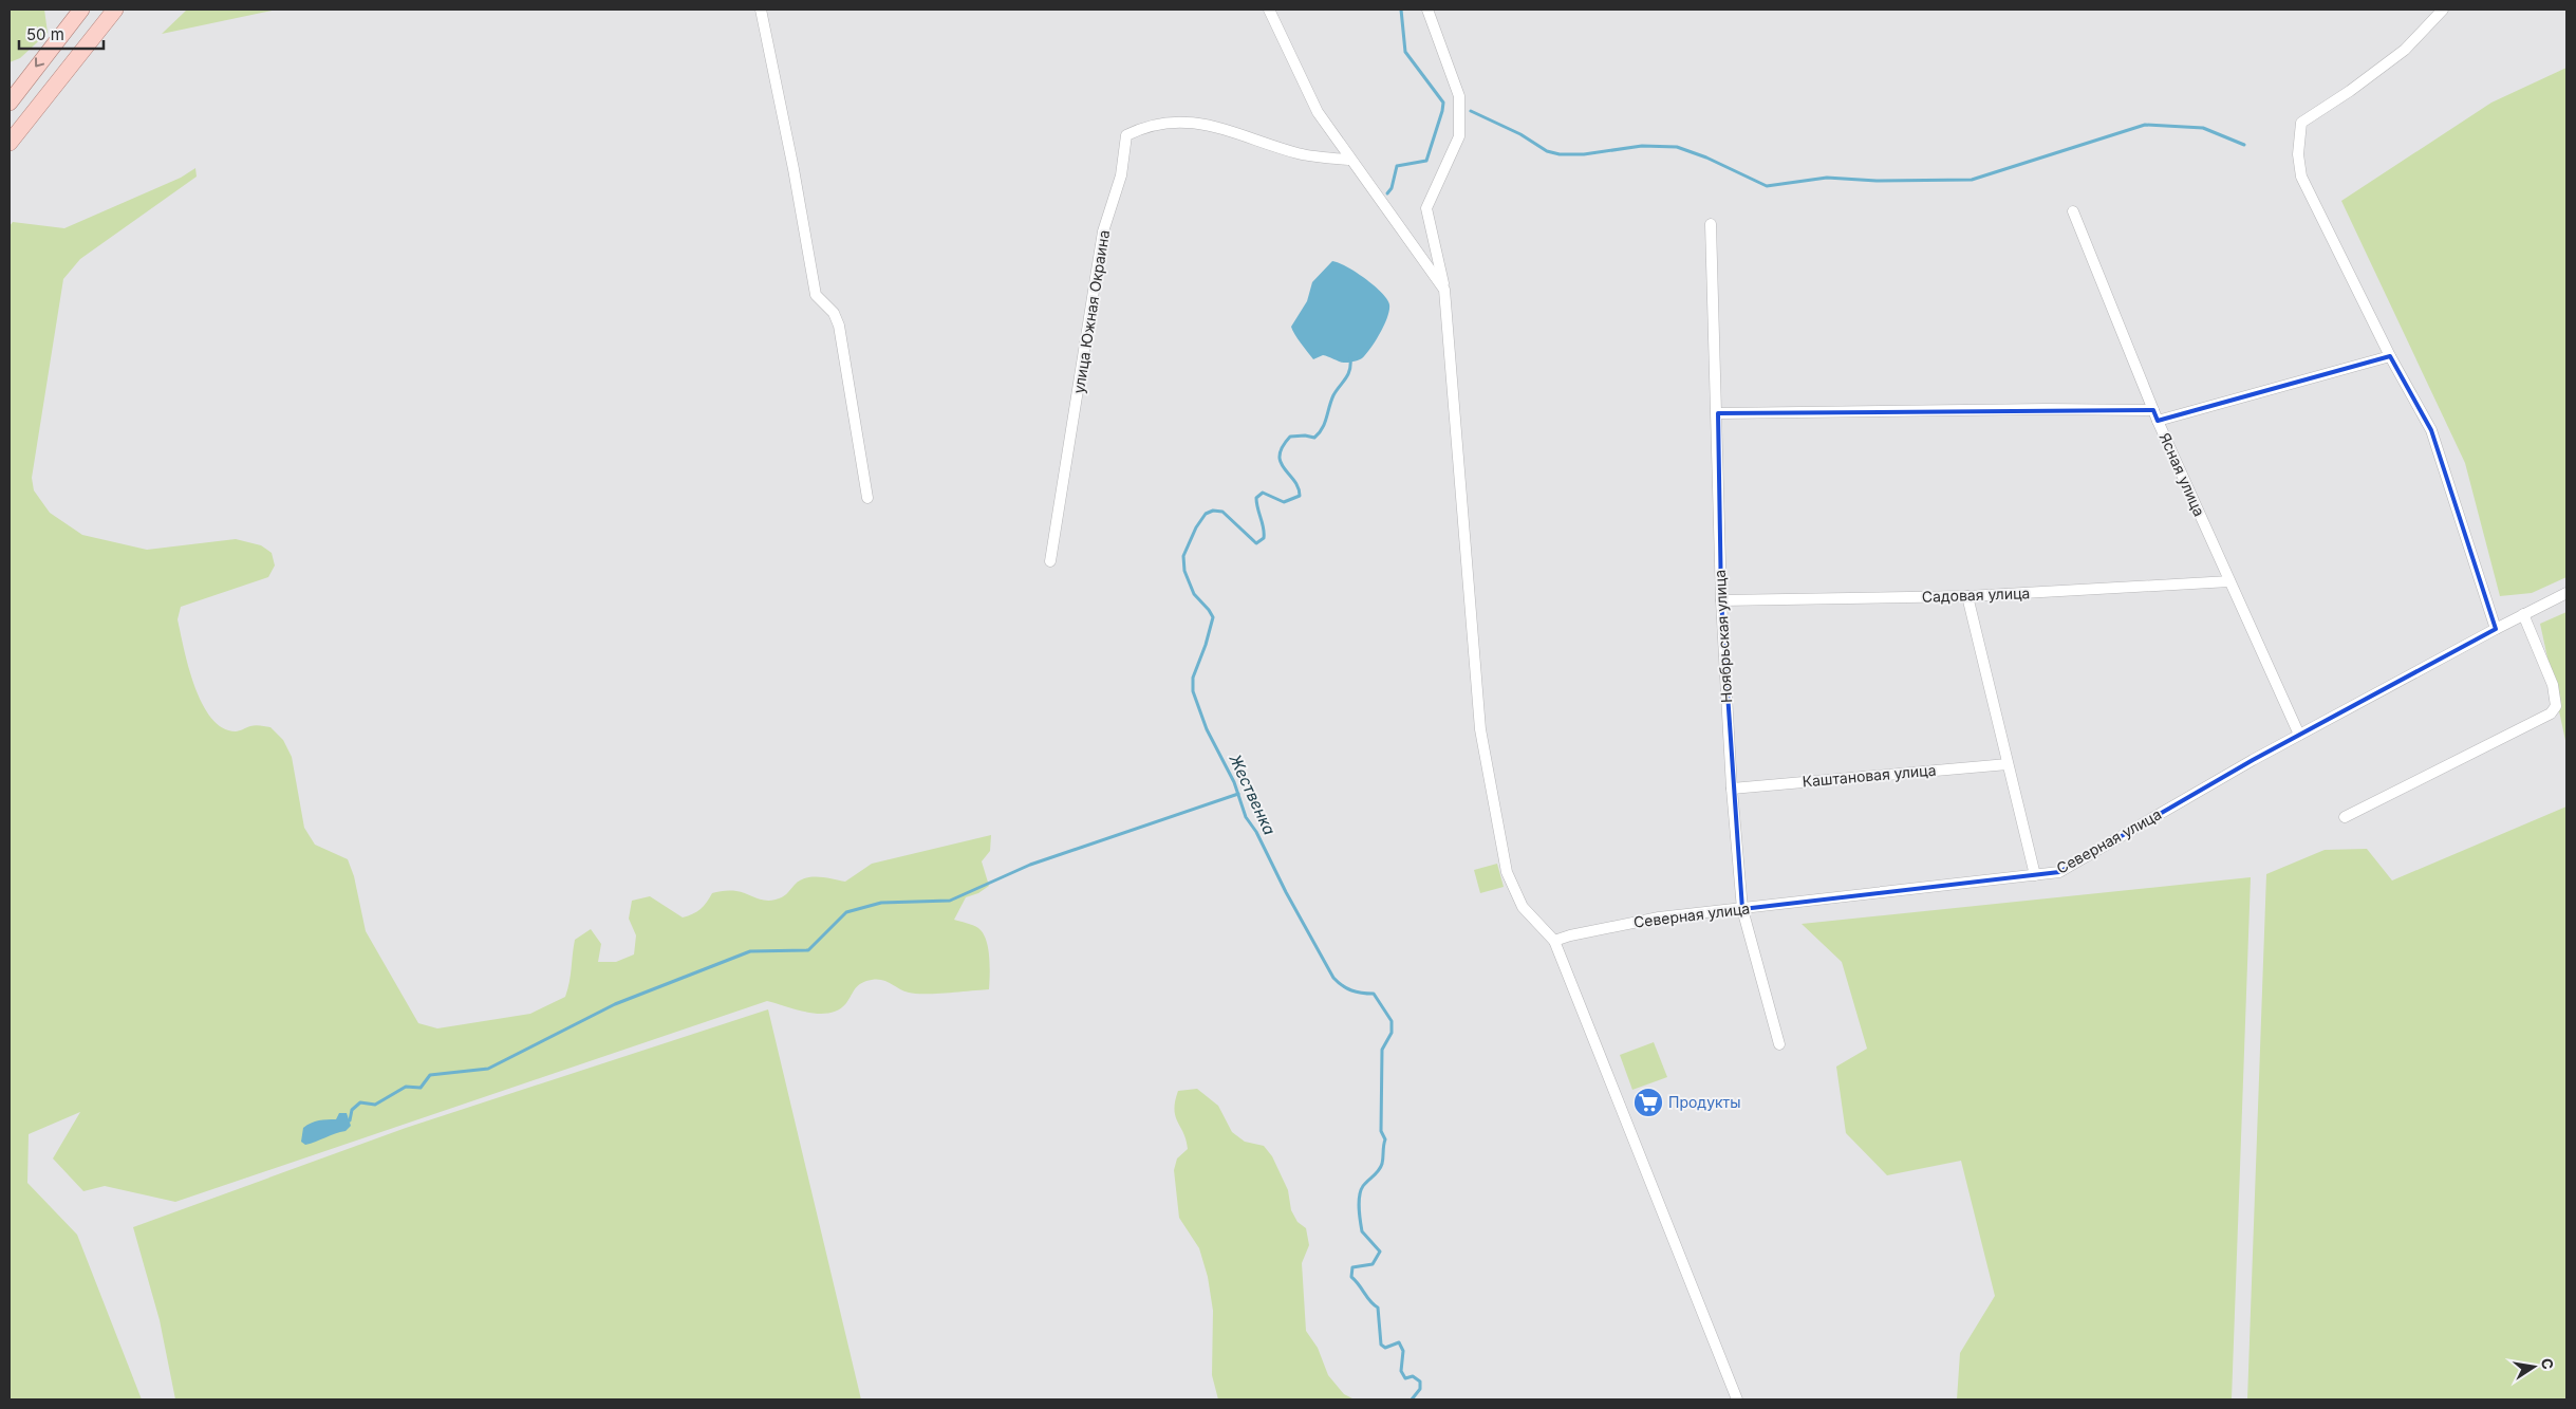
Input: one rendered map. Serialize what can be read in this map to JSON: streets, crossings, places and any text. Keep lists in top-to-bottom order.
{
  "streets": {
    "street": [
      "улица Южная Окраина",
      "Ясная улица",
      "Садовая улица",
      "Ноябрьская улица",
      "Каштановая улица",
      "Северная улица"
    ]
  },
  "crossings": [
    ["Ясная улица", "Садовая улица"],
    ["Ясная улица", "Северная улица"],
    ["Садовая улица", "Ноябрьская улица"],
    ["Ноябрьская улица", "Каштановая улица"],
    ["Ноябрьская улица", "Северная улица"]
  ],
  "water": ["Жественка"],
  "places": {
    "supermarket": ["Продукты"]
  },
  "scale_bar": "50 m",
  "north": "right"
}
